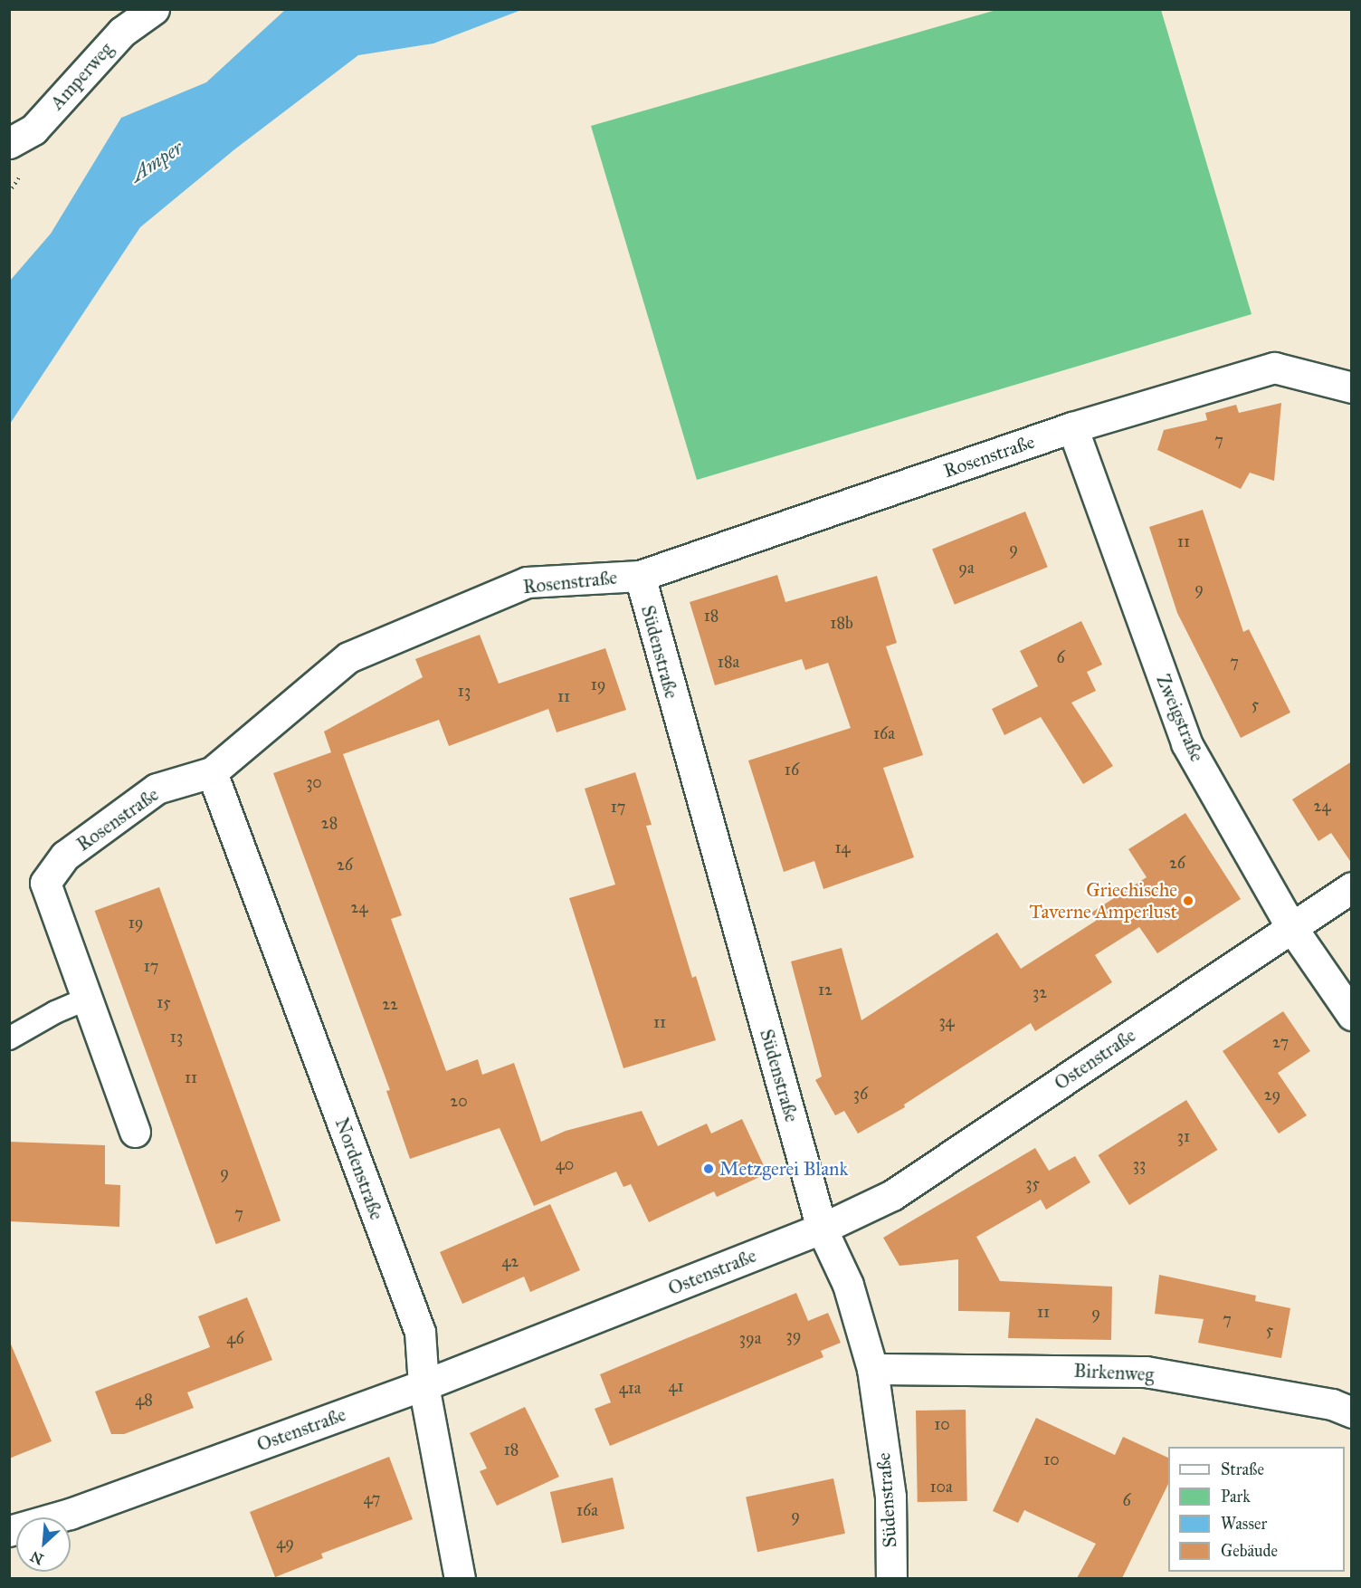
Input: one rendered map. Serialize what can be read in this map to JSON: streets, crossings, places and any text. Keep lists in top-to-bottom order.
{
  "streets": {
    "street": [
      "Amperweg",
      "Rosenstraße",
      "Südenstraße",
      "Zweigstraße",
      "Ostenstraße",
      "Nordenstraße",
      "Birkenweg"
    ]
  },
  "crossings": [
    ["Rosenstraße", "Südenstraße"],
    ["Rosenstraße", "Zweigstraße"],
    ["Rosenstraße", "Nordenstraße"],
    ["Südenstraße", "Ostenstraße"],
    ["Südenstraße", "Birkenweg"],
    ["Zweigstraße", "Ostenstraße"],
    ["Ostenstraße", "Nordenstraße"]
  ],
  "water": ["Amper"],
  "places": ["Griechische Taverne Amperlust", "Metzgerei Blank"],
  "house_numbers": [
    "7",
    "11",
    "9",
    "9a",
    "9",
    "18",
    "18b",
    "6",
    "18a",
    "7",
    "19",
    "13",
    "11",
    "5",
    "16a",
    "16",
    "30",
    "24",
    "17",
    "28",
    "14",
    "26",
    "26",
    "24",
    "19",
    "17",
    "12",
    "32",
    "15",
    "22",
    "34",
    "11",
    "13",
    "27",
    "11",
    "36",
    "29",
    "20",
    "31",
    "40",
    "33",
    "9",
    "35",
    "7",
    "42",
    "11",
    "9",
    "7",
    "5",
    "39",
    "46",
    "39a",
    "41",
    "41a",
    "48",
    "10",
    "18",
    "10",
    "10a",
    "47",
    "6",
    "16a",
    "9",
    "49"
  ],
  "legend": [
    "Straße",
    "Park",
    "Wasser",
    "Gebäude"
  ],
  "north": "bottom left"
}
